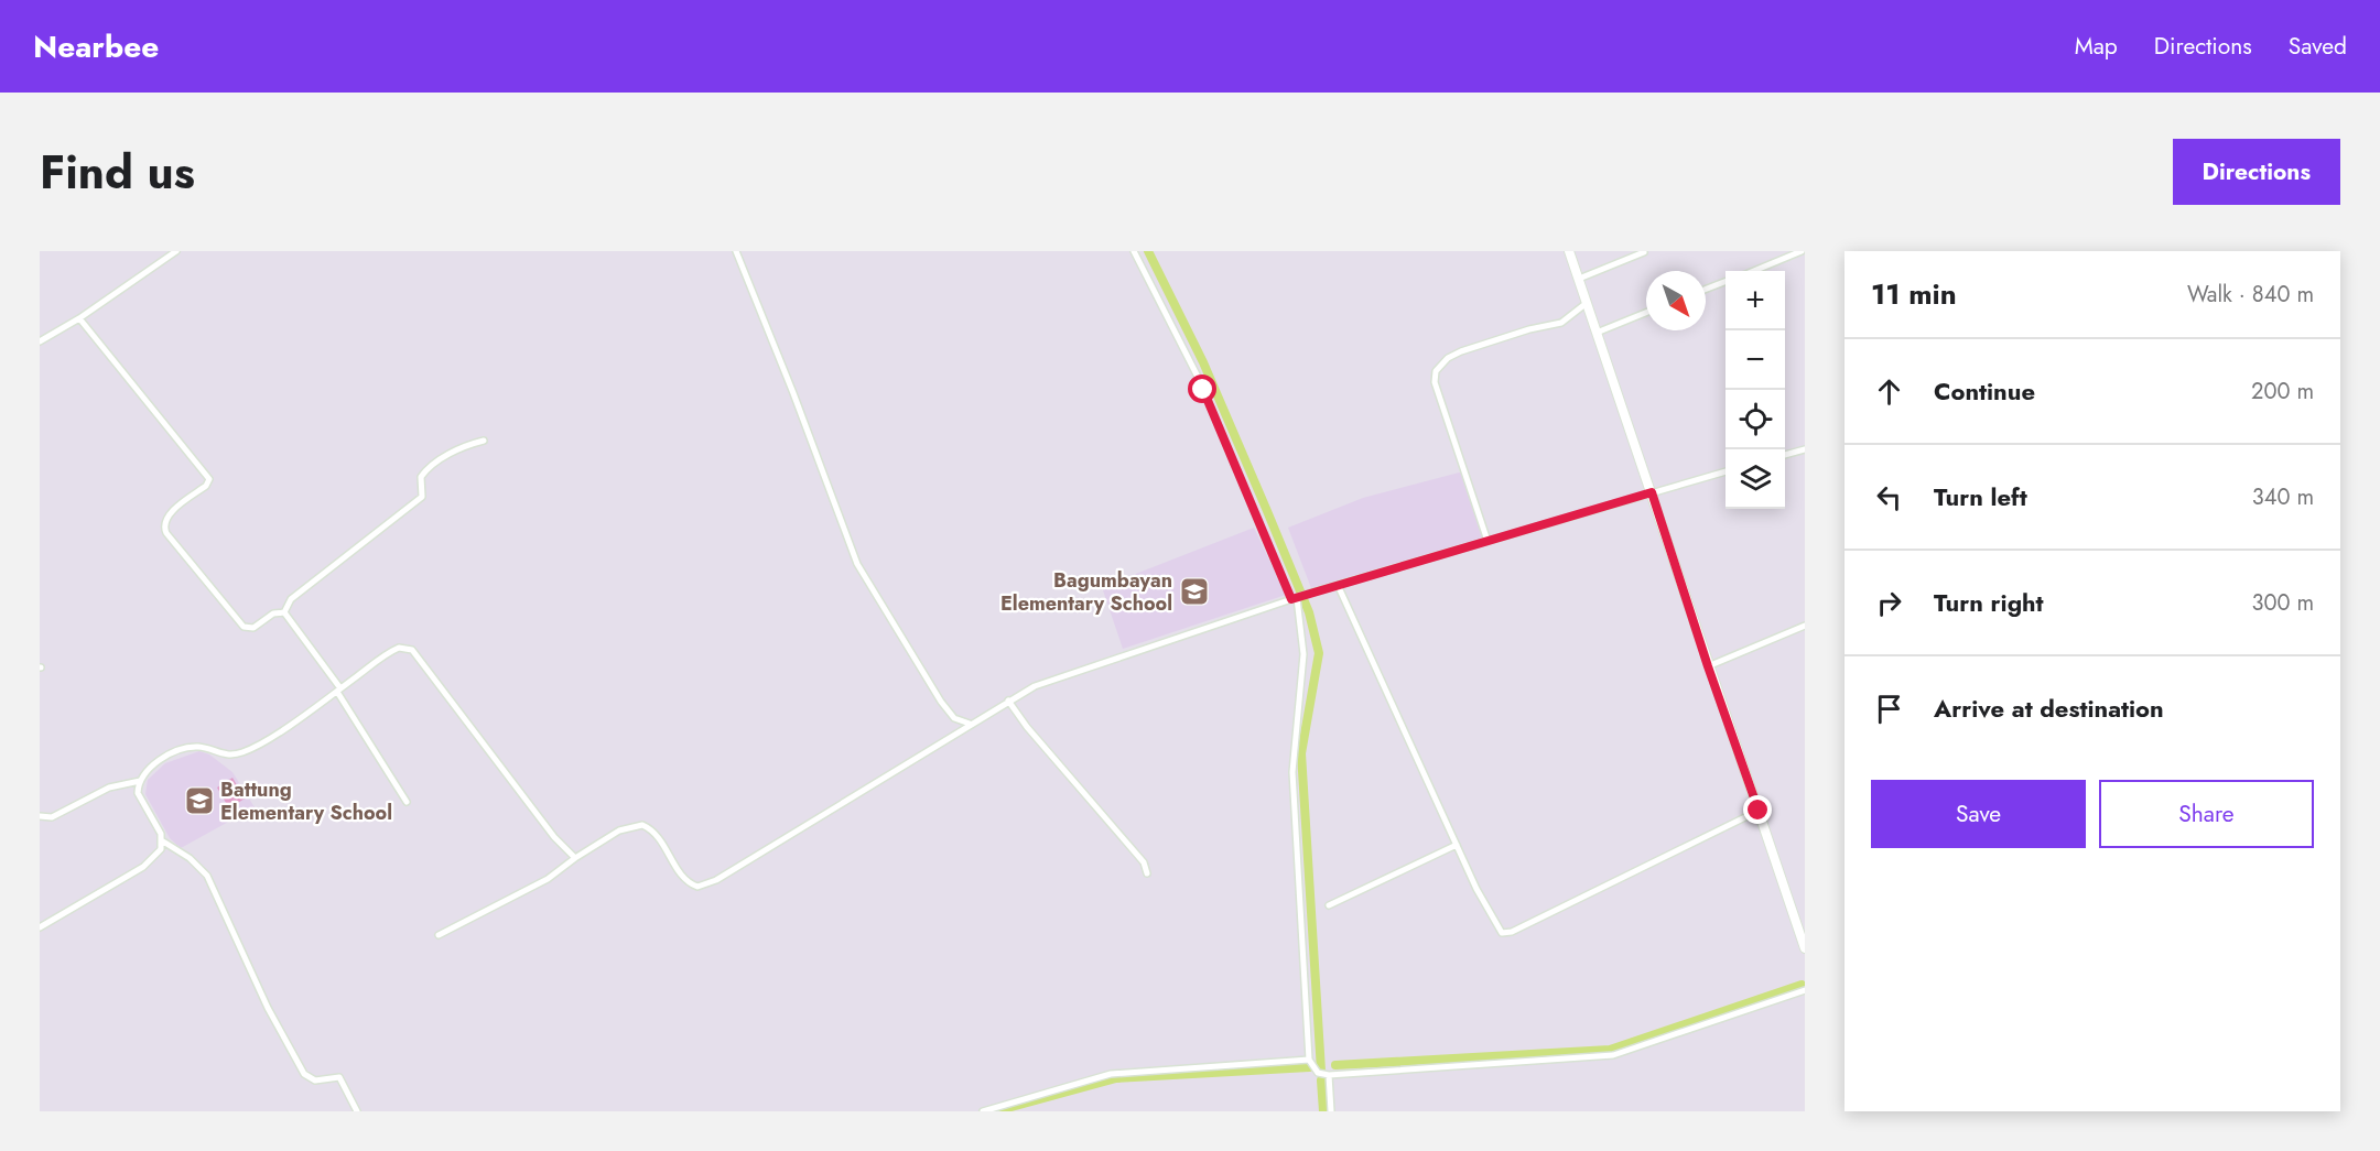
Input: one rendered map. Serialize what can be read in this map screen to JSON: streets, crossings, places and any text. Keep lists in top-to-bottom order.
{
  "places": {
    "school or university": ["Bagumbayan Elementary School", "Battung Elementary School"]
  },
  "north": "bottom right",
  "page": {
    "header": "Nearbee",
    "nav": ["Map", "Directions", "Saved"],
    "title": "Find us",
    "buttons": [
      "Directions",
      ["Save", "Share"]
    ],
    "heading": ["11 min", "Walk · 840 m"],
    "map_buttons": ["+", "−"],
    "list": [
      ["Continue", "200 m"],
      ["Turn left", "340 m"],
      ["Turn right", "300 m"],
      "Arrive at destination"
    ]
  }
}
